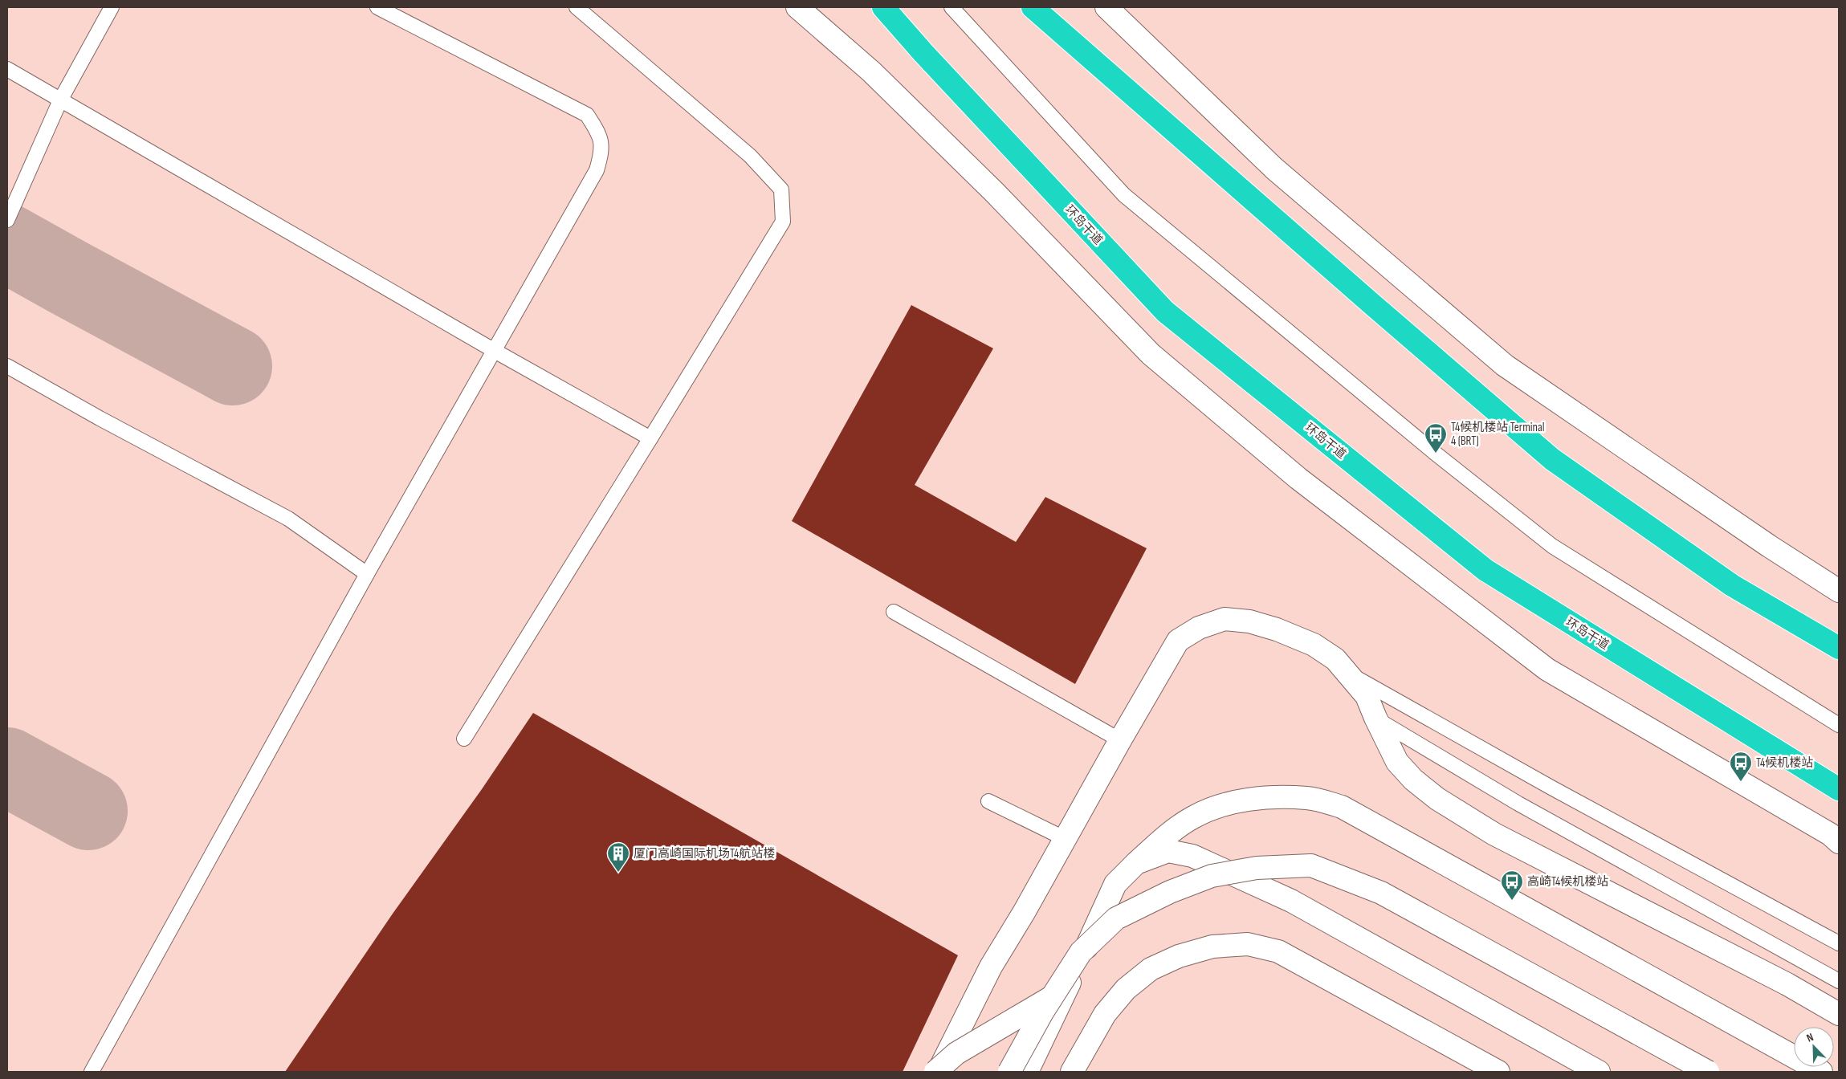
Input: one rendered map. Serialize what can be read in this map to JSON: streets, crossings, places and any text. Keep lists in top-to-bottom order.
{
  "streets": {
    "highway": ["环岛干道"]
  },
  "places": {
    "bus stop": ["T4候机楼站 Terminal 4 (BRT)", "T4候机楼站", "高崎T4候机楼站"],
    "building": ["厦门高崎国际机场T4航站楼"]
  },
  "north": "top left"
}
